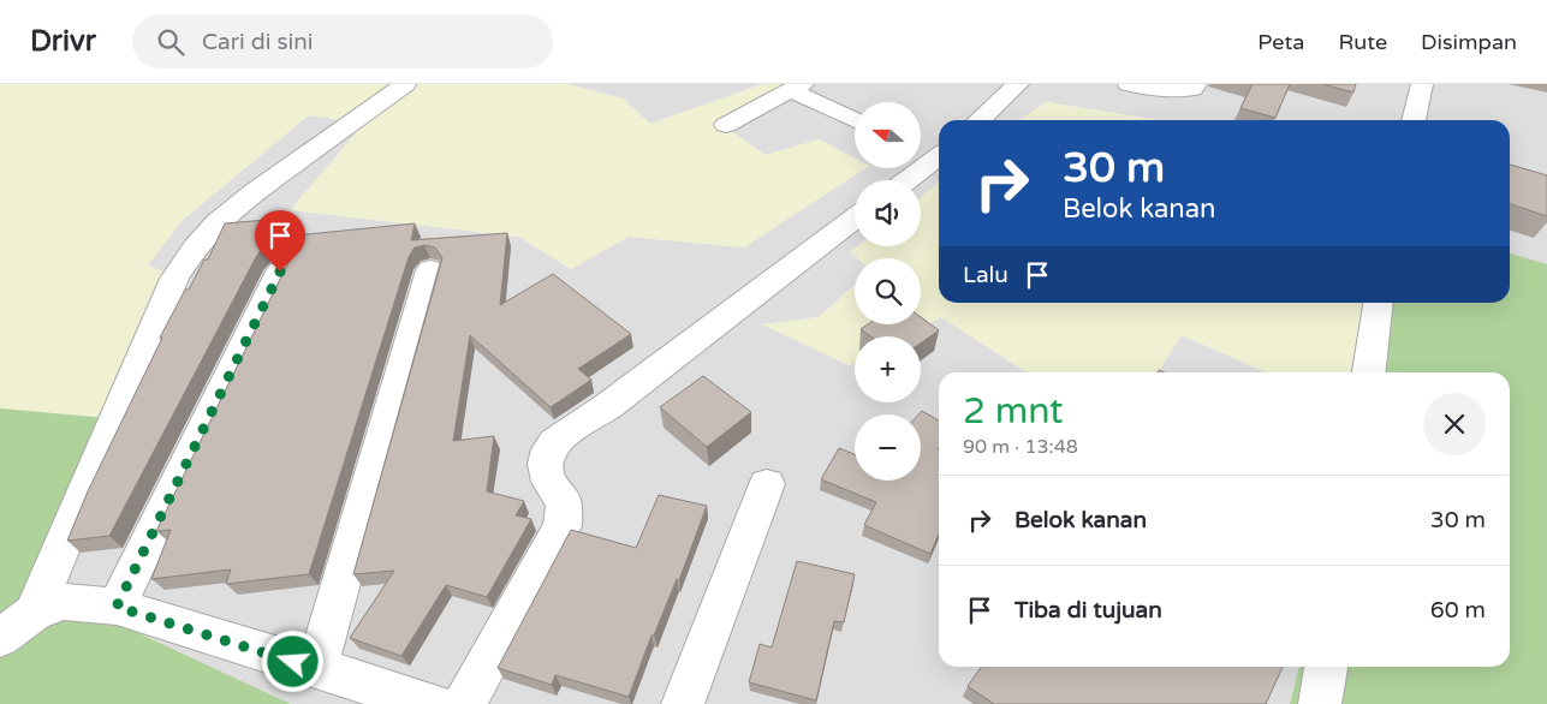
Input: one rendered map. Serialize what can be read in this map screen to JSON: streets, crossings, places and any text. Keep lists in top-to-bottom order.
{
  "north": "left",
  "page": {
    "header": "Drivr",
    "search": "Cari di sini",
    "nav": ["Peta", "Rute", "Disimpan"],
    "map_buttons": ["+", "−"],
    "turn": ["30 m", "Belok kanan"],
    "then": "Lalu",
    "heading": ["2 mnt", "90 m · 13:48"],
    "list": [
      {
        "name": "Belok kanan",
        "value": "30 m"
      },
      {
        "name": "Tiba di tujuan",
        "value": "60 m"
      }
    ]
  }
}
